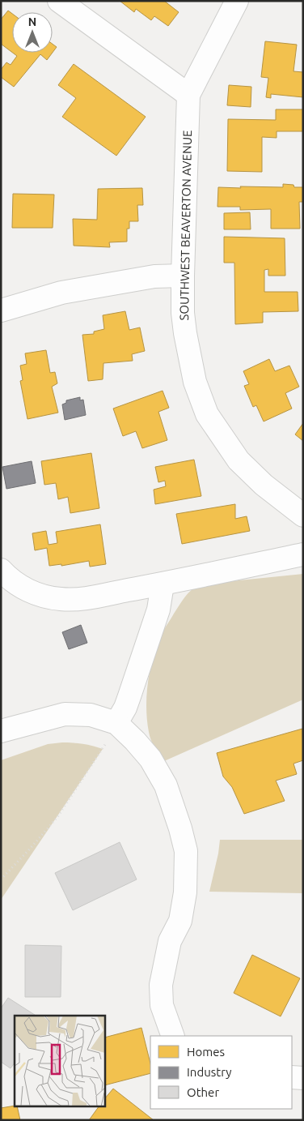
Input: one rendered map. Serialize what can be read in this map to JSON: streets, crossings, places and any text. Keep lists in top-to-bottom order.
{
  "streets": {
    "street": ["SOUTHWEST BEAVERTON AVENUE"]
  },
  "legend": ["Homes", "Industry", "Other"],
  "north": "top"
}
